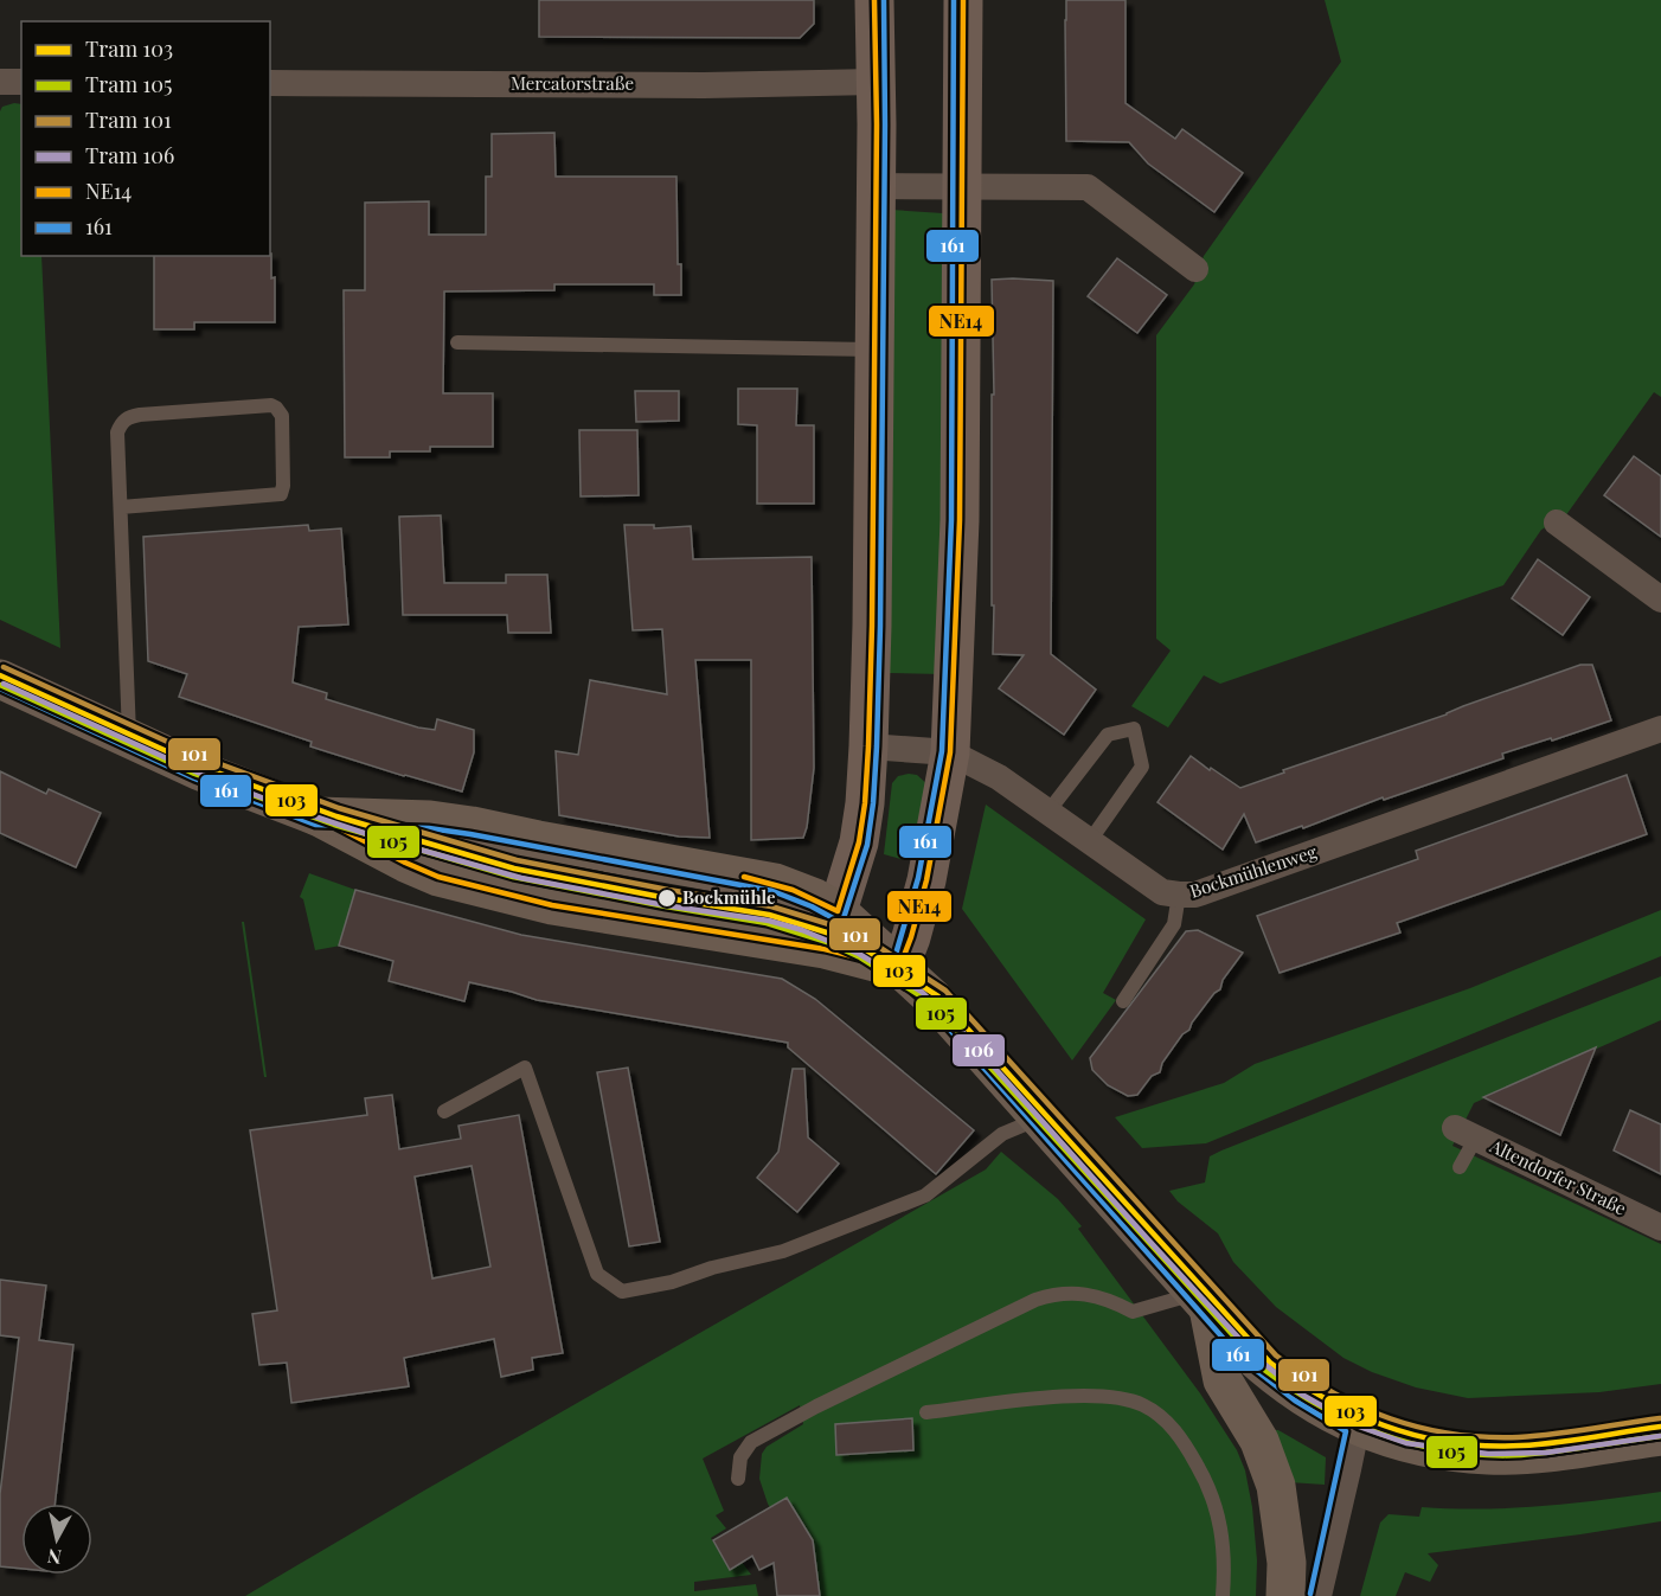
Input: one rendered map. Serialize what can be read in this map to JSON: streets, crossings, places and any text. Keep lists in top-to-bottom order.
{
  "streets": {
    "street": ["Mercatorstraße", "Bockmühlenweg", "Altendorfer Straße"]
  },
  "places": ["Bockmühle"],
  "lines": [
    "transit line NE14",
    "transit line 161",
    "tram line 101",
    "tram line 103",
    "tram line 106",
    "tram line 105"
  ],
  "legend": [
    "Tram 103",
    "Tram 105",
    "Tram 101",
    "Tram 106",
    "NE14",
    "161"
  ],
  "north": "bottom"
}
